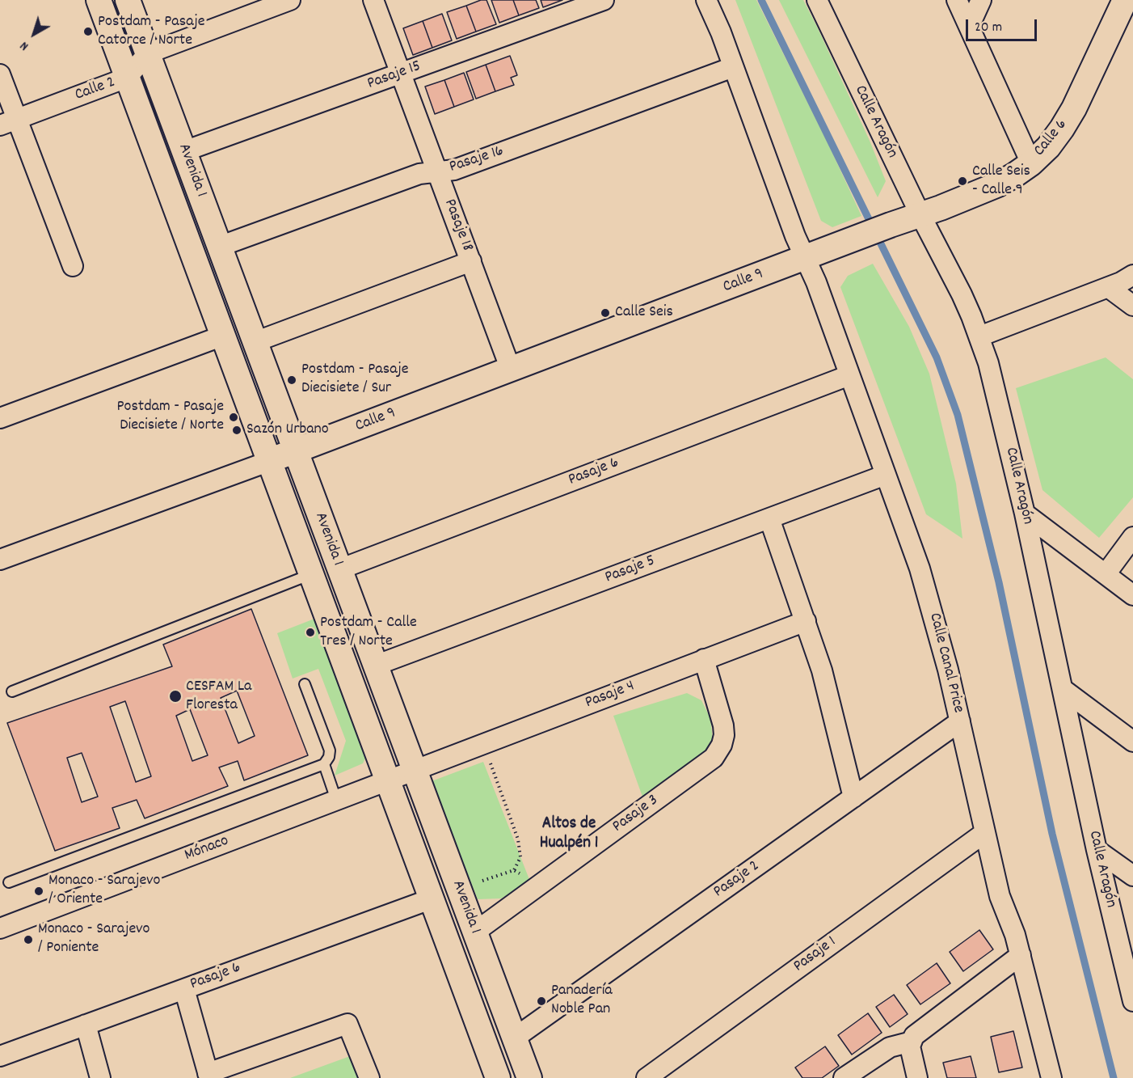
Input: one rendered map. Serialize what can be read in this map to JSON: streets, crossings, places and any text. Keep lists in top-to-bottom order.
{
  "streets": {
    "street": [
      "Pasaje 15",
      "Calle 2",
      "Calle Aragón",
      "Calle 6",
      "Pasaje 16",
      "Avenida 1",
      "Pasaje 18",
      "Calle 9",
      "Pasaje 6",
      "Pasaje 5",
      "Calle Canal Price",
      "Pasaje 4",
      "Pasaje 3",
      "Mónaco",
      "Pasaje 2",
      "Pasaje 1"
    ]
  },
  "crossings": [
    ["Pasaje 15", "Avenida 1"],
    ["Pasaje 15", "Pasaje 18"],
    ["Calle 2", "Avenida 1"],
    ["Calle Aragón", "Calle 6"],
    ["Calle 6", "Calle 9"],
    ["Pasaje 16", "Avenida 1"],
    ["Pasaje 16", "Pasaje 18"],
    ["Avenida 1", "Calle 9"],
    ["Avenida 1", "Pasaje 6"],
    ["Avenida 1", "Pasaje 5"],
    ["Avenida 1", "Pasaje 4"],
    ["Avenida 1", "Pasaje 3"],
    ["Avenida 1", "Mónaco"],
    ["Avenida 1", "Pasaje 2"],
    ["Pasaje 18", "Calle 9"],
    ["Calle 9", "Calle Canal Price"],
    ["Pasaje 6", "Calle Canal Price"],
    ["Pasaje 5", "Calle Canal Price"],
    ["Calle Canal Price", "Pasaje 2"],
    ["Calle Canal Price", "Pasaje 1"],
    ["Pasaje 4", "Pasaje 3"],
    ["Pasaje 4", "Mónaco"]
  ],
  "districts": ["Altos de Hualpén 1"],
  "places": [
    "Postdam - Pasaje Catorce / Norte",
    "Calle Seis - Calle 9",
    "Calle Seis",
    "Postdam - Pasaje Diecisiete / Sur",
    "Postdam - Pasaje Diecisiete / Norte",
    "Sazón Urbano",
    "Postdam - Calle Tres / Norte",
    "CESFAM La Floresta",
    "Monaco - Sarajevo / Oriente",
    "Monaco - Sarajevo / Poniente",
    "Panadería Noble Pan"
  ],
  "scale_bar": "20 m",
  "north": "bottom left"
}
